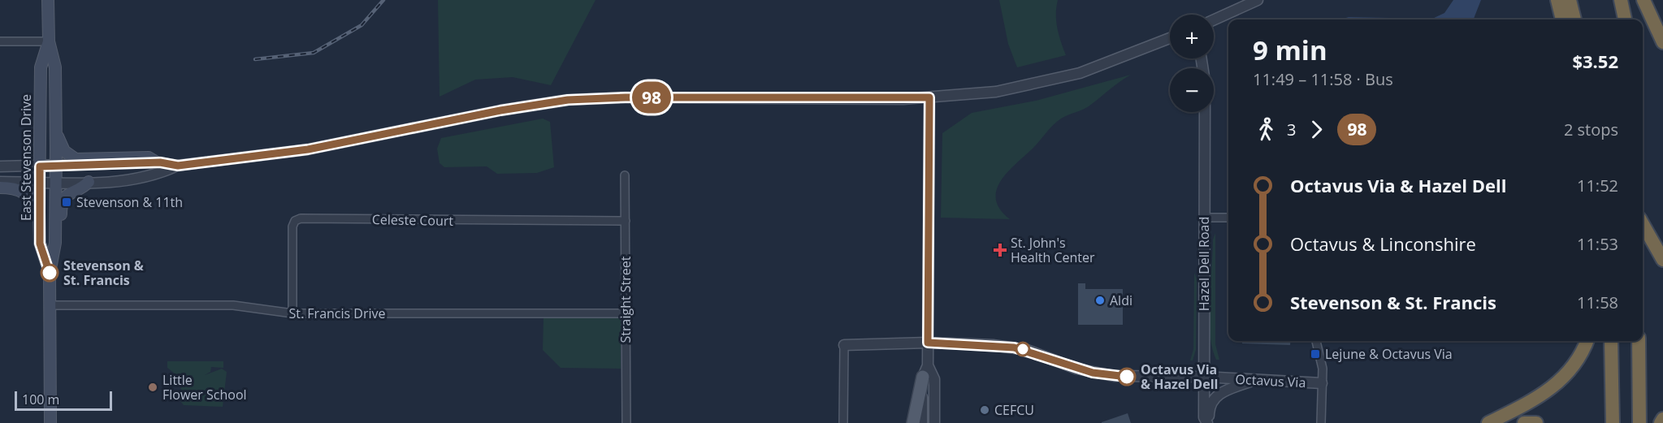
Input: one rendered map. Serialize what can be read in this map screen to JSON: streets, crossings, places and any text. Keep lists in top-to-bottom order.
{
  "streets": {
    "main road": ["East Stevenson Drive"],
    "street": [
      "Celeste Court",
      "Hazel Dell Road",
      "Straight Street",
      "St. Francis Drive",
      "Octavus Via"
    ]
  },
  "crossings": [
    ["East Stevenson Drive", "St. Francis Drive"],
    ["Celeste Court", "Straight Street"],
    ["Celeste Court", "St. Francis Drive"],
    ["Hazel Dell Road", "Octavus Via"],
    ["Straight Street", "St. Francis Drive"]
  ],
  "places": {
    "transit": ["Stevenson & 11th", "Lejune & Octavus Via"],
    "health": ["St. John's Health Center"],
    "other": [
      "Stevenson & St. Francis",
      "Aldi",
      "Octavus Via & Hazel Dell",
      "Little Flower School",
      "CEFCU"
    ]
  },
  "lines": ["bus line 98"],
  "scale_bar": "100 m",
  "page": {
    "on_map": "98",
    "map_buttons": ["+", "−"],
    "heading": ["9 min", "11:49 – 11:58 · Bus", "$3.52"],
    "legs": ["3", "98", "2 stops"],
    "list": [
      {
        "name": "Octavus Via & Hazel Dell",
        "value": "11:52"
      },
      {
        "name": "Octavus & Linconshire",
        "value": "11:53"
      },
      {
        "name": "Stevenson & St. Francis",
        "value": "11:58"
      }
    ],
    "scale": "100 m"
  }
}
